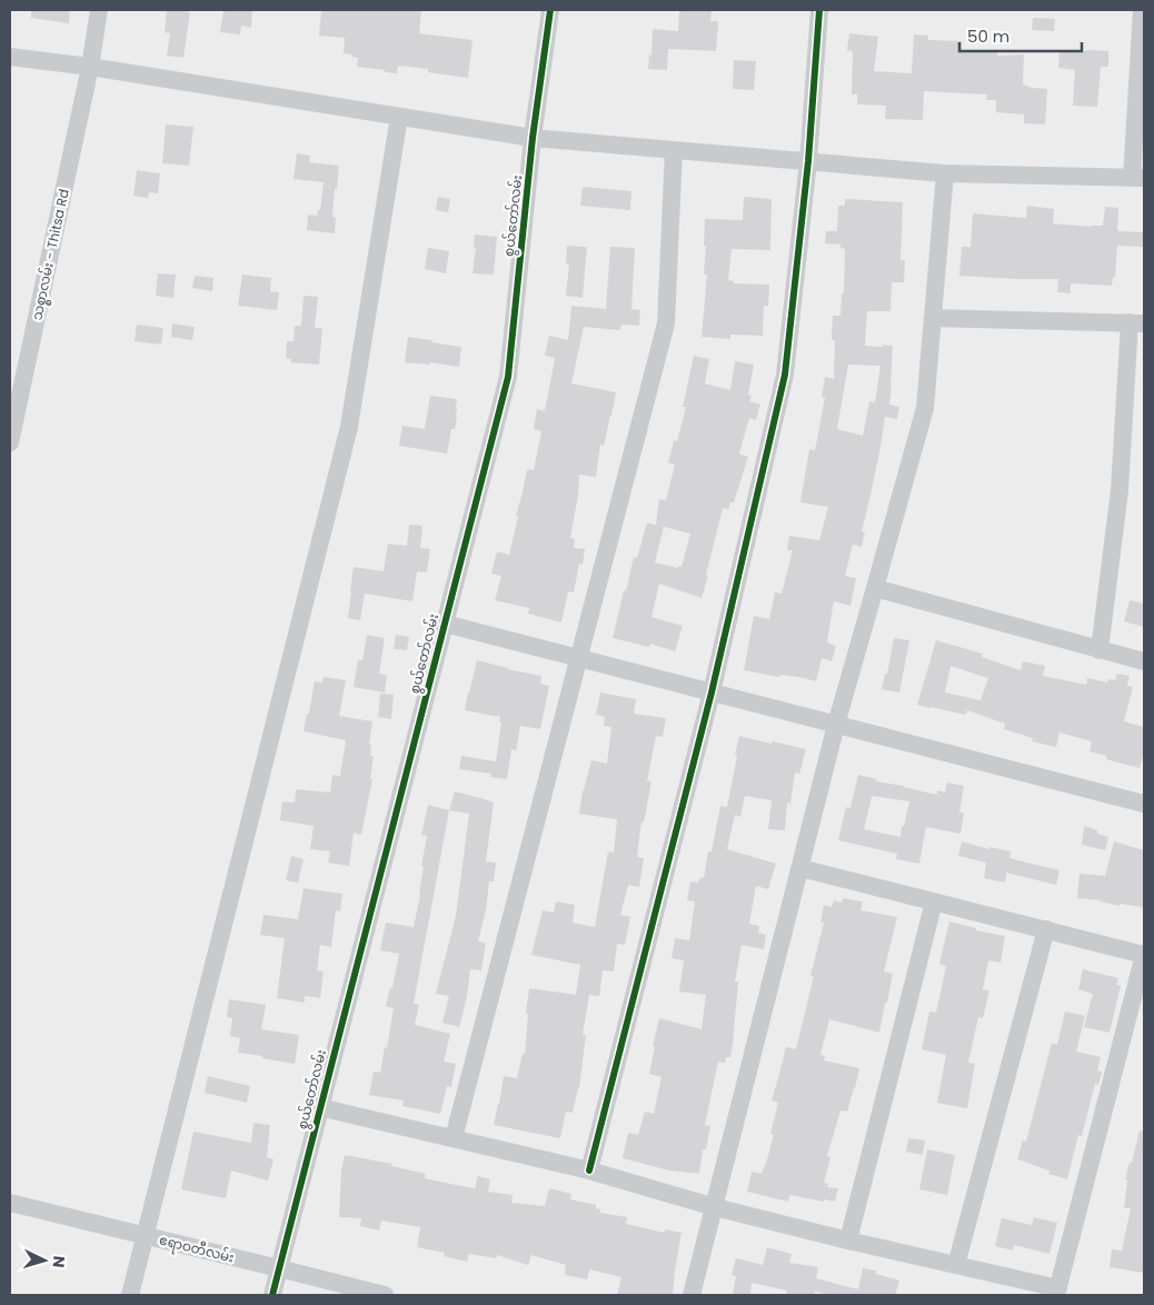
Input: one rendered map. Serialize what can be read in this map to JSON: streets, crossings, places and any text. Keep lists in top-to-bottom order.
{
  "streets": {
    "street": ["စွယ်တော်လမ်း", "သစ္စာလမ်း - Thitsa Rd", "ဧရာဝတီလမ်း"]
  },
  "crossings": [
    ["စွယ်တော်လမ်း", "ဧရာဝတီလမ်း"]
  ],
  "scale_bar": "50 m",
  "north": "right"
}
